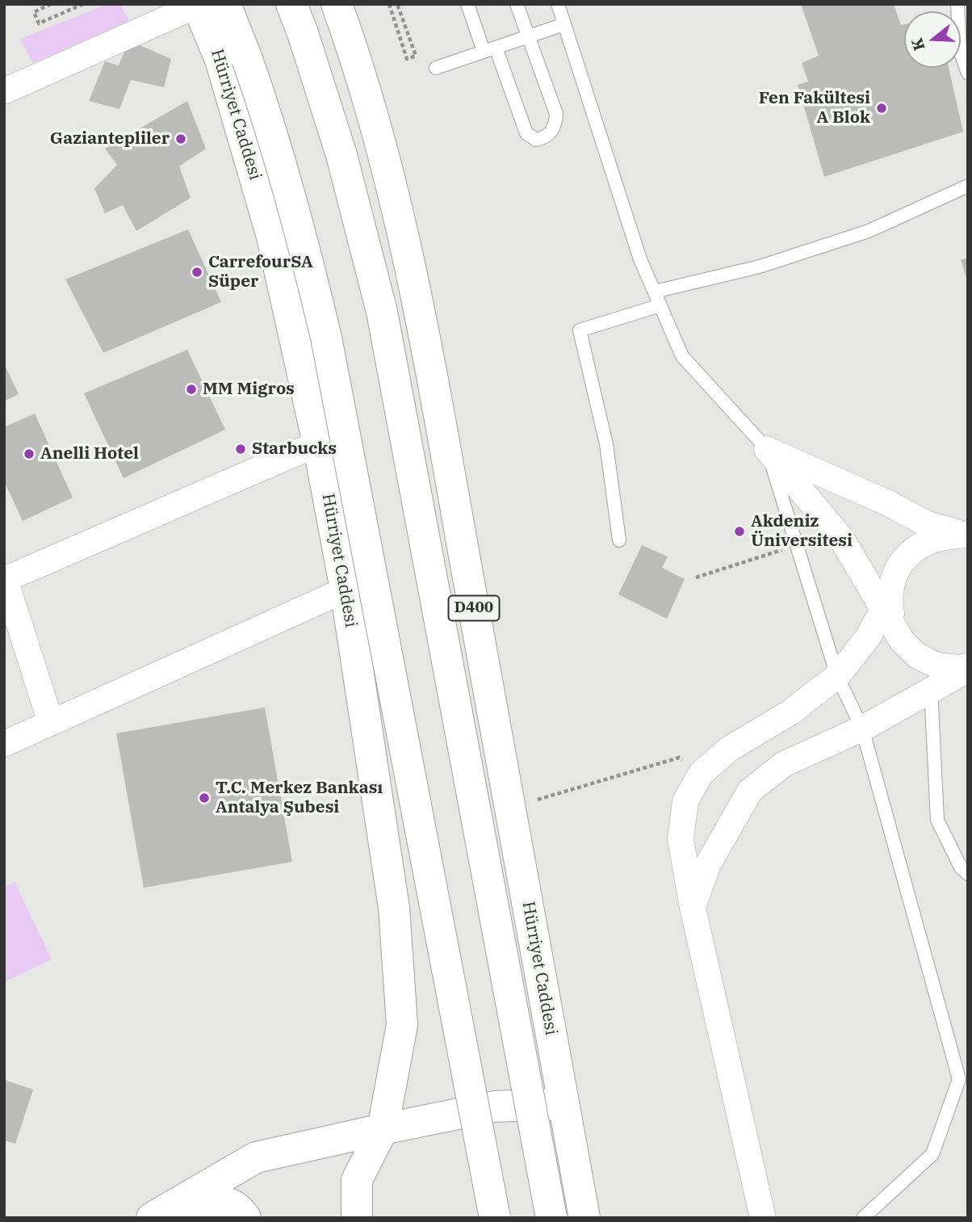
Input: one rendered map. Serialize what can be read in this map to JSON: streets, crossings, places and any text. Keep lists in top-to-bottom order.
{
  "streets": {
    "main road": ["Hürriyet Caddesi", "D400"]
  },
  "places": [
    "Fen Fakültesi A Blok",
    "Gaziantepliler",
    "CarrefourSA Süper",
    "MM Migros",
    "Starbucks",
    "Anelli Hotel",
    "Akdeniz Üniversitesi",
    "T.C. Merkez Bankası Antalya Şubesi"
  ],
  "north": "left"
}
